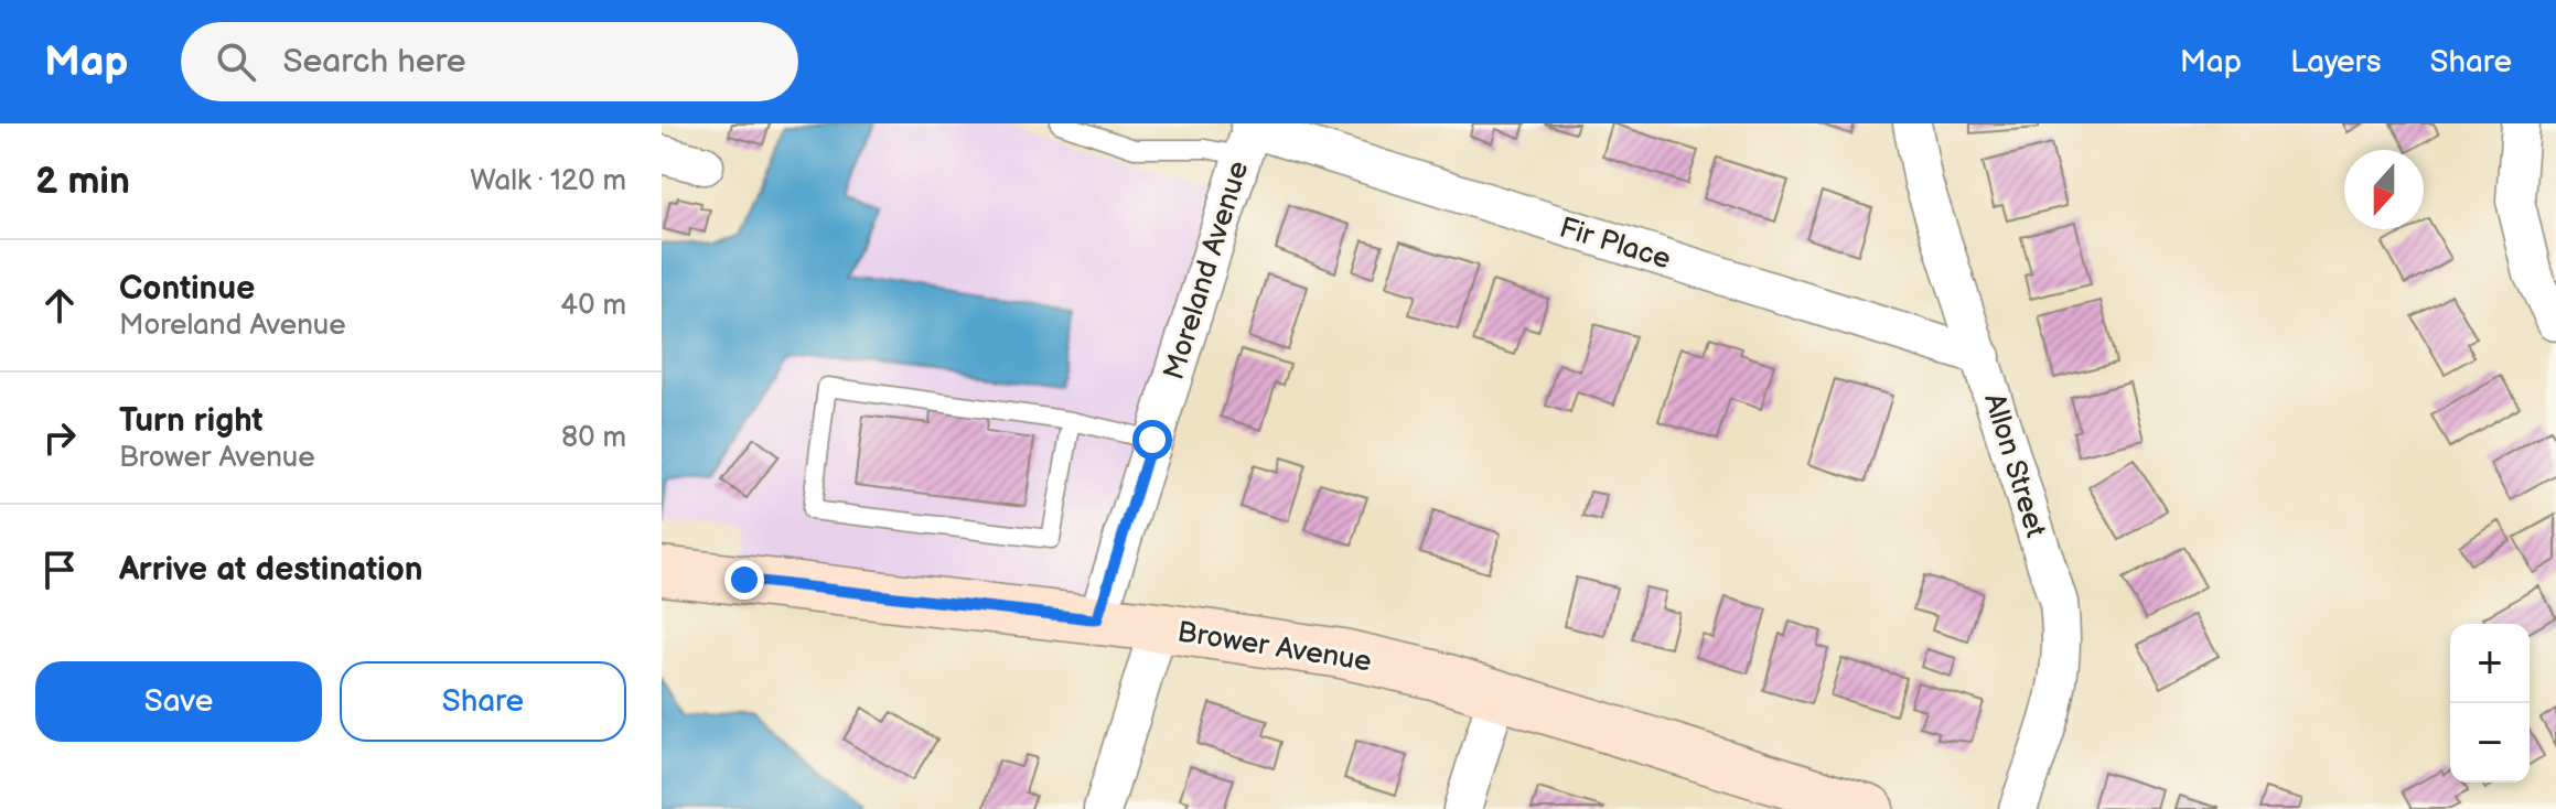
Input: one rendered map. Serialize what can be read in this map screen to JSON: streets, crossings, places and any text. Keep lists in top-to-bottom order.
{
  "streets": {
    "main road": ["Brower Avenue"],
    "street": ["Fir Place", "Moreland Avenue", "Allon Street"]
  },
  "crossings": [
    ["Fir Place", "Moreland Avenue"],
    ["Fir Place", "Allon Street"],
    ["Moreland Avenue", "Brower Avenue"]
  ],
  "north": "bottom",
  "page": {
    "header": "Map",
    "search": "Search here",
    "nav": ["Map", "Layers", "Share"],
    "heading": ["2 min", "Walk · 120 m"],
    "list": [
      ["Continue", "Moreland Avenue", "40 m"],
      ["Turn right", "Brower Avenue", "80 m"],
      "Arrive at destination"
    ],
    "map_buttons": ["+", "−"],
    "buttons": ["Save", "Share"]
  }
}
